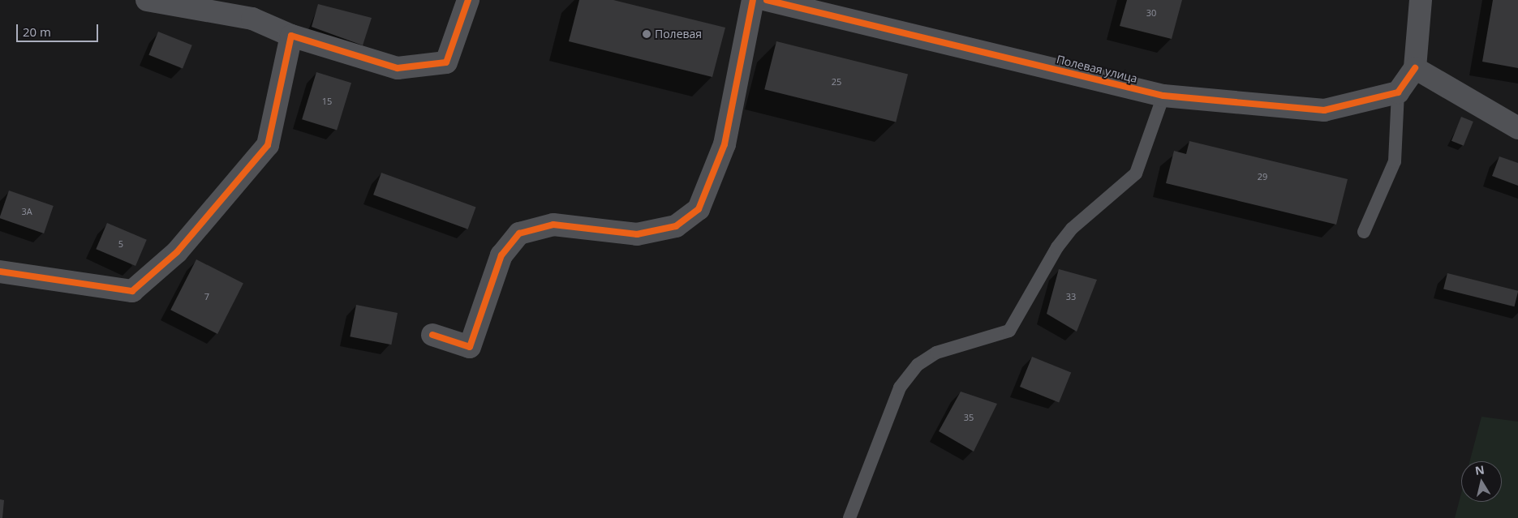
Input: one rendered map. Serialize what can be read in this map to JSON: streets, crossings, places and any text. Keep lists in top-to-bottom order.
{
  "streets": {
    "street": ["Полевая улица"]
  },
  "places": ["Полевая"],
  "house_numbers": [
    "30",
    "25",
    "15",
    "29",
    "3А",
    "5",
    "7",
    "33",
    "35"
  ],
  "scale_bar": "20 m",
  "north": "top"
}
